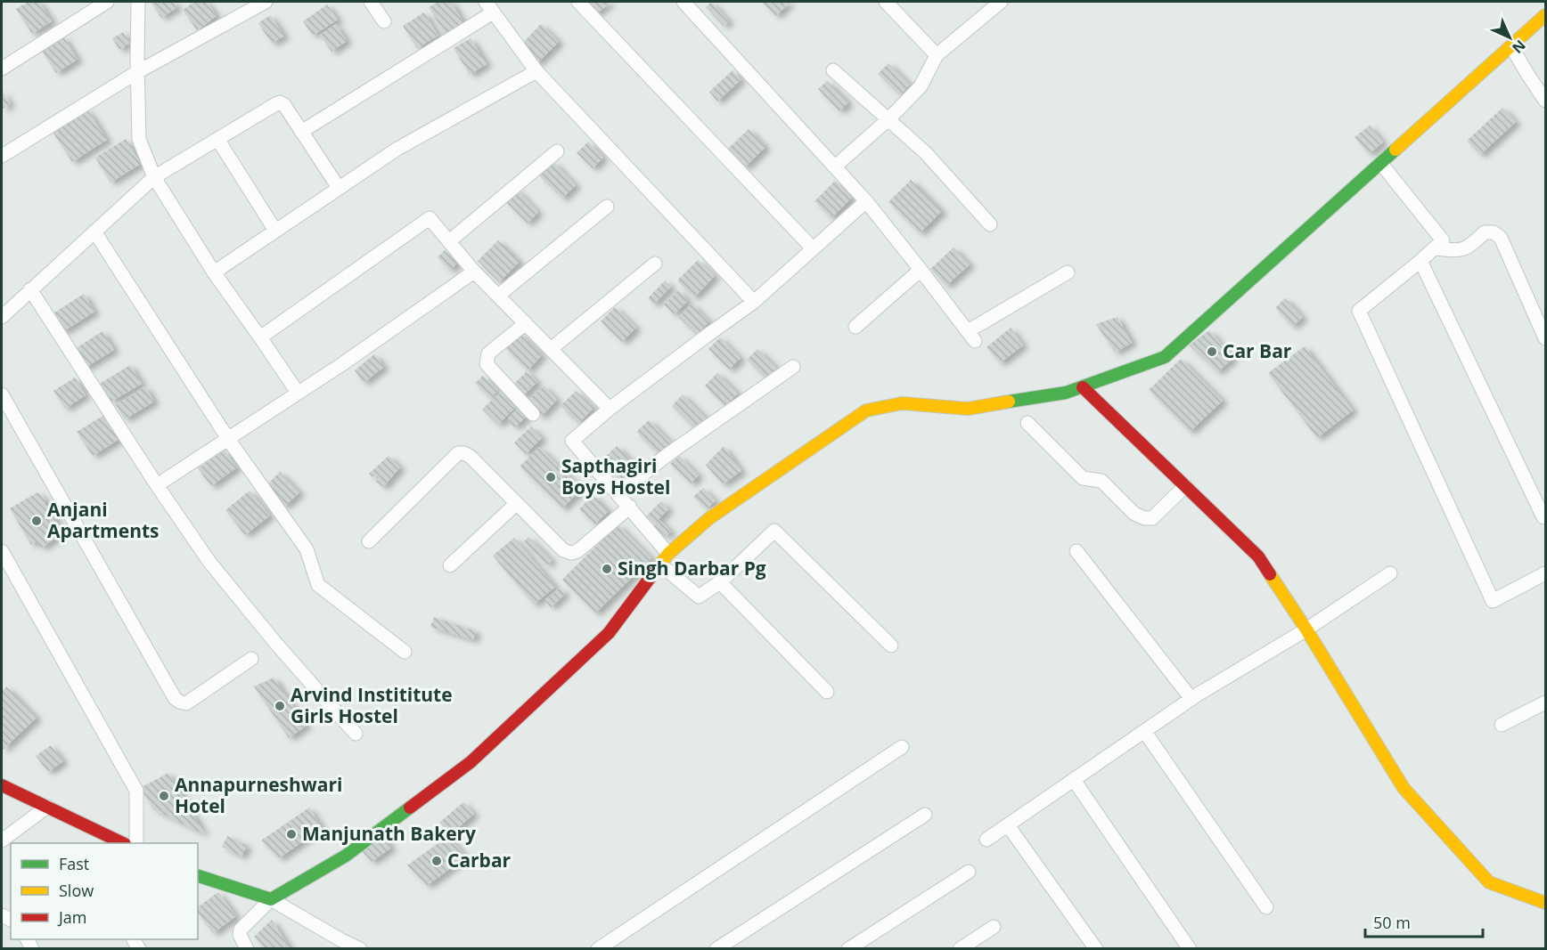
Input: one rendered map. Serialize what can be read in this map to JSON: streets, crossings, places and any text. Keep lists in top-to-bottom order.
{
  "places": [
    "Car Bar",
    "Sapthagiri Boys Hostel",
    "Anjani Apartments",
    "Singh Darbar Pg",
    "Arvind Instititute Girls Hostel",
    "Annapurneshwari Hotel",
    "Manjunath Bakery",
    "Carbar"
  ],
  "legend": ["Fast", "Slow", "Jam"],
  "scale_bar": "50 m",
  "north": "bottom right"
}
